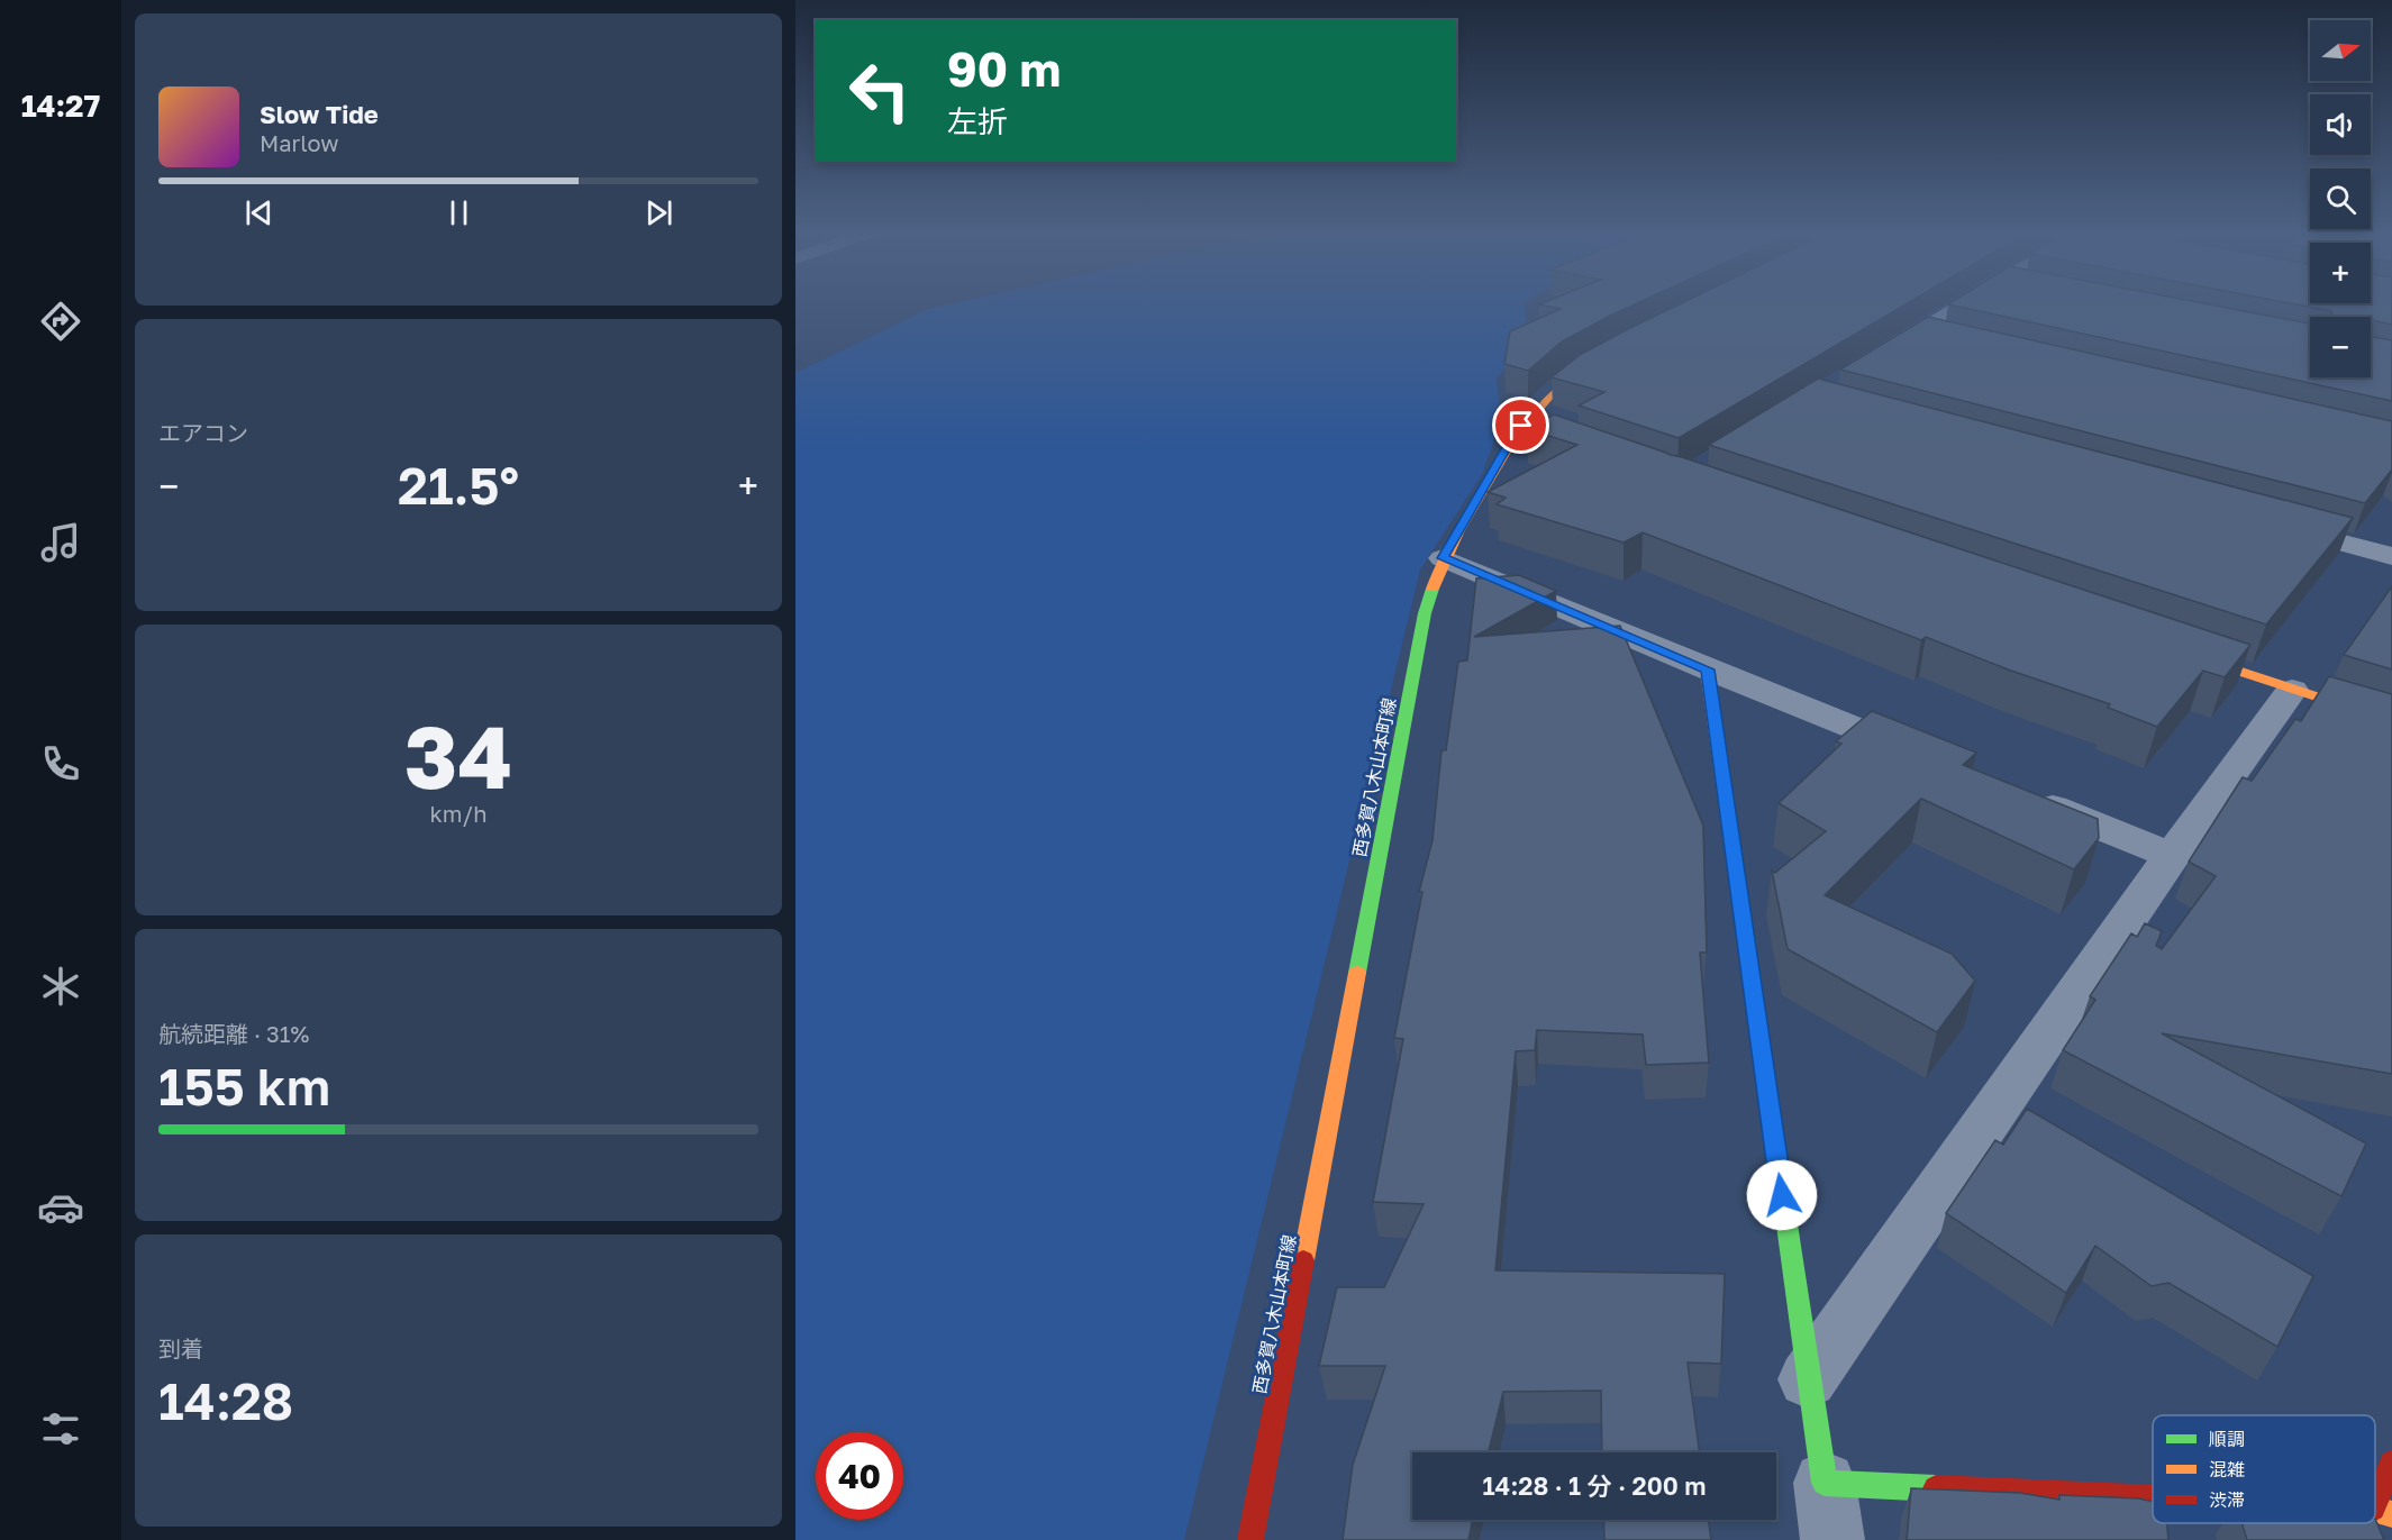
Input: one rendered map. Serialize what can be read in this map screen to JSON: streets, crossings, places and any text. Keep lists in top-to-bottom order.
{
  "streets": {
    "street": ["西多賀八木山本町線"]
  },
  "legend": ["順調", "混雑", "渋滞"],
  "north": "right",
  "page": {
    "tabs": "14:27",
    "map_buttons": ["+", "−"],
    "turn": ["90 m", "左折"],
    "song": ["Slow Tide", "Marlow"],
    "tile": [
      "エアコン",
      ["34", "km/h"],
      ["航続距離 · 31%", "155 km"],
      ["到着", "14:28"]
    ],
    "heat": ["−", "21.5°", "+"],
    "limit": "40",
    "trip": "14:28 · 1 分 · 200 m"
  }
}
